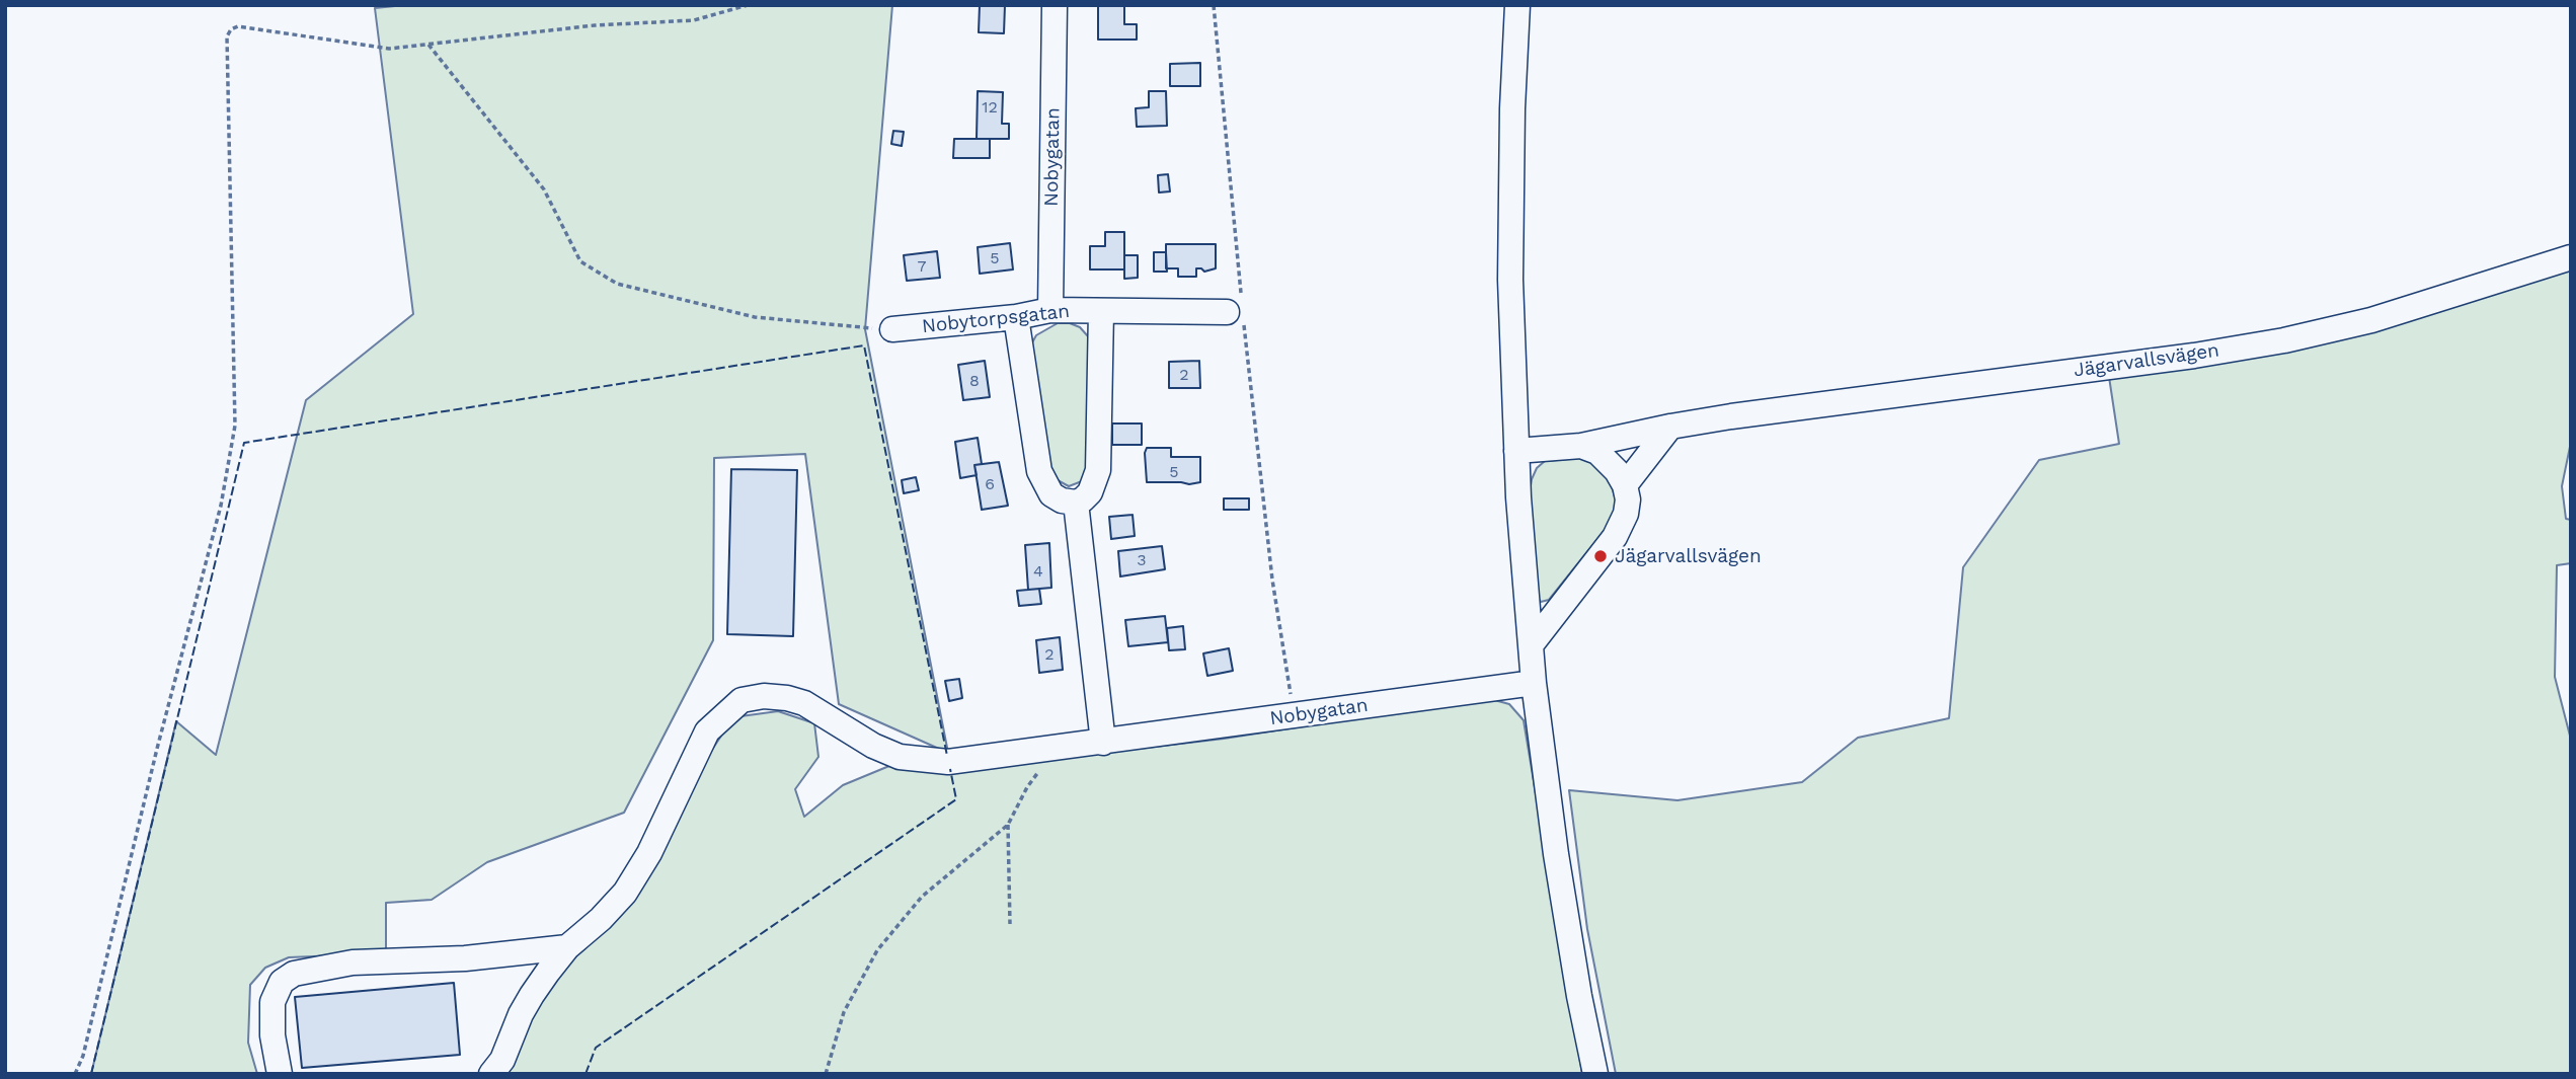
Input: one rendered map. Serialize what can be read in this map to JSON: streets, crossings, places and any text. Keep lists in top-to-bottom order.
{
  "streets": {
    "street": ["Nobygatan", "Nobytorpsgatan", "Jägarvallsvägen"]
  },
  "crossings": [
    ["Nobygatan", "Nobytorpsgatan"]
  ],
  "places": ["Jägarvallsvägen"],
  "house_numbers": [
    "12",
    "5",
    "7",
    "2",
    "8",
    "5",
    "6",
    "3",
    "4",
    "2"
  ]
}
